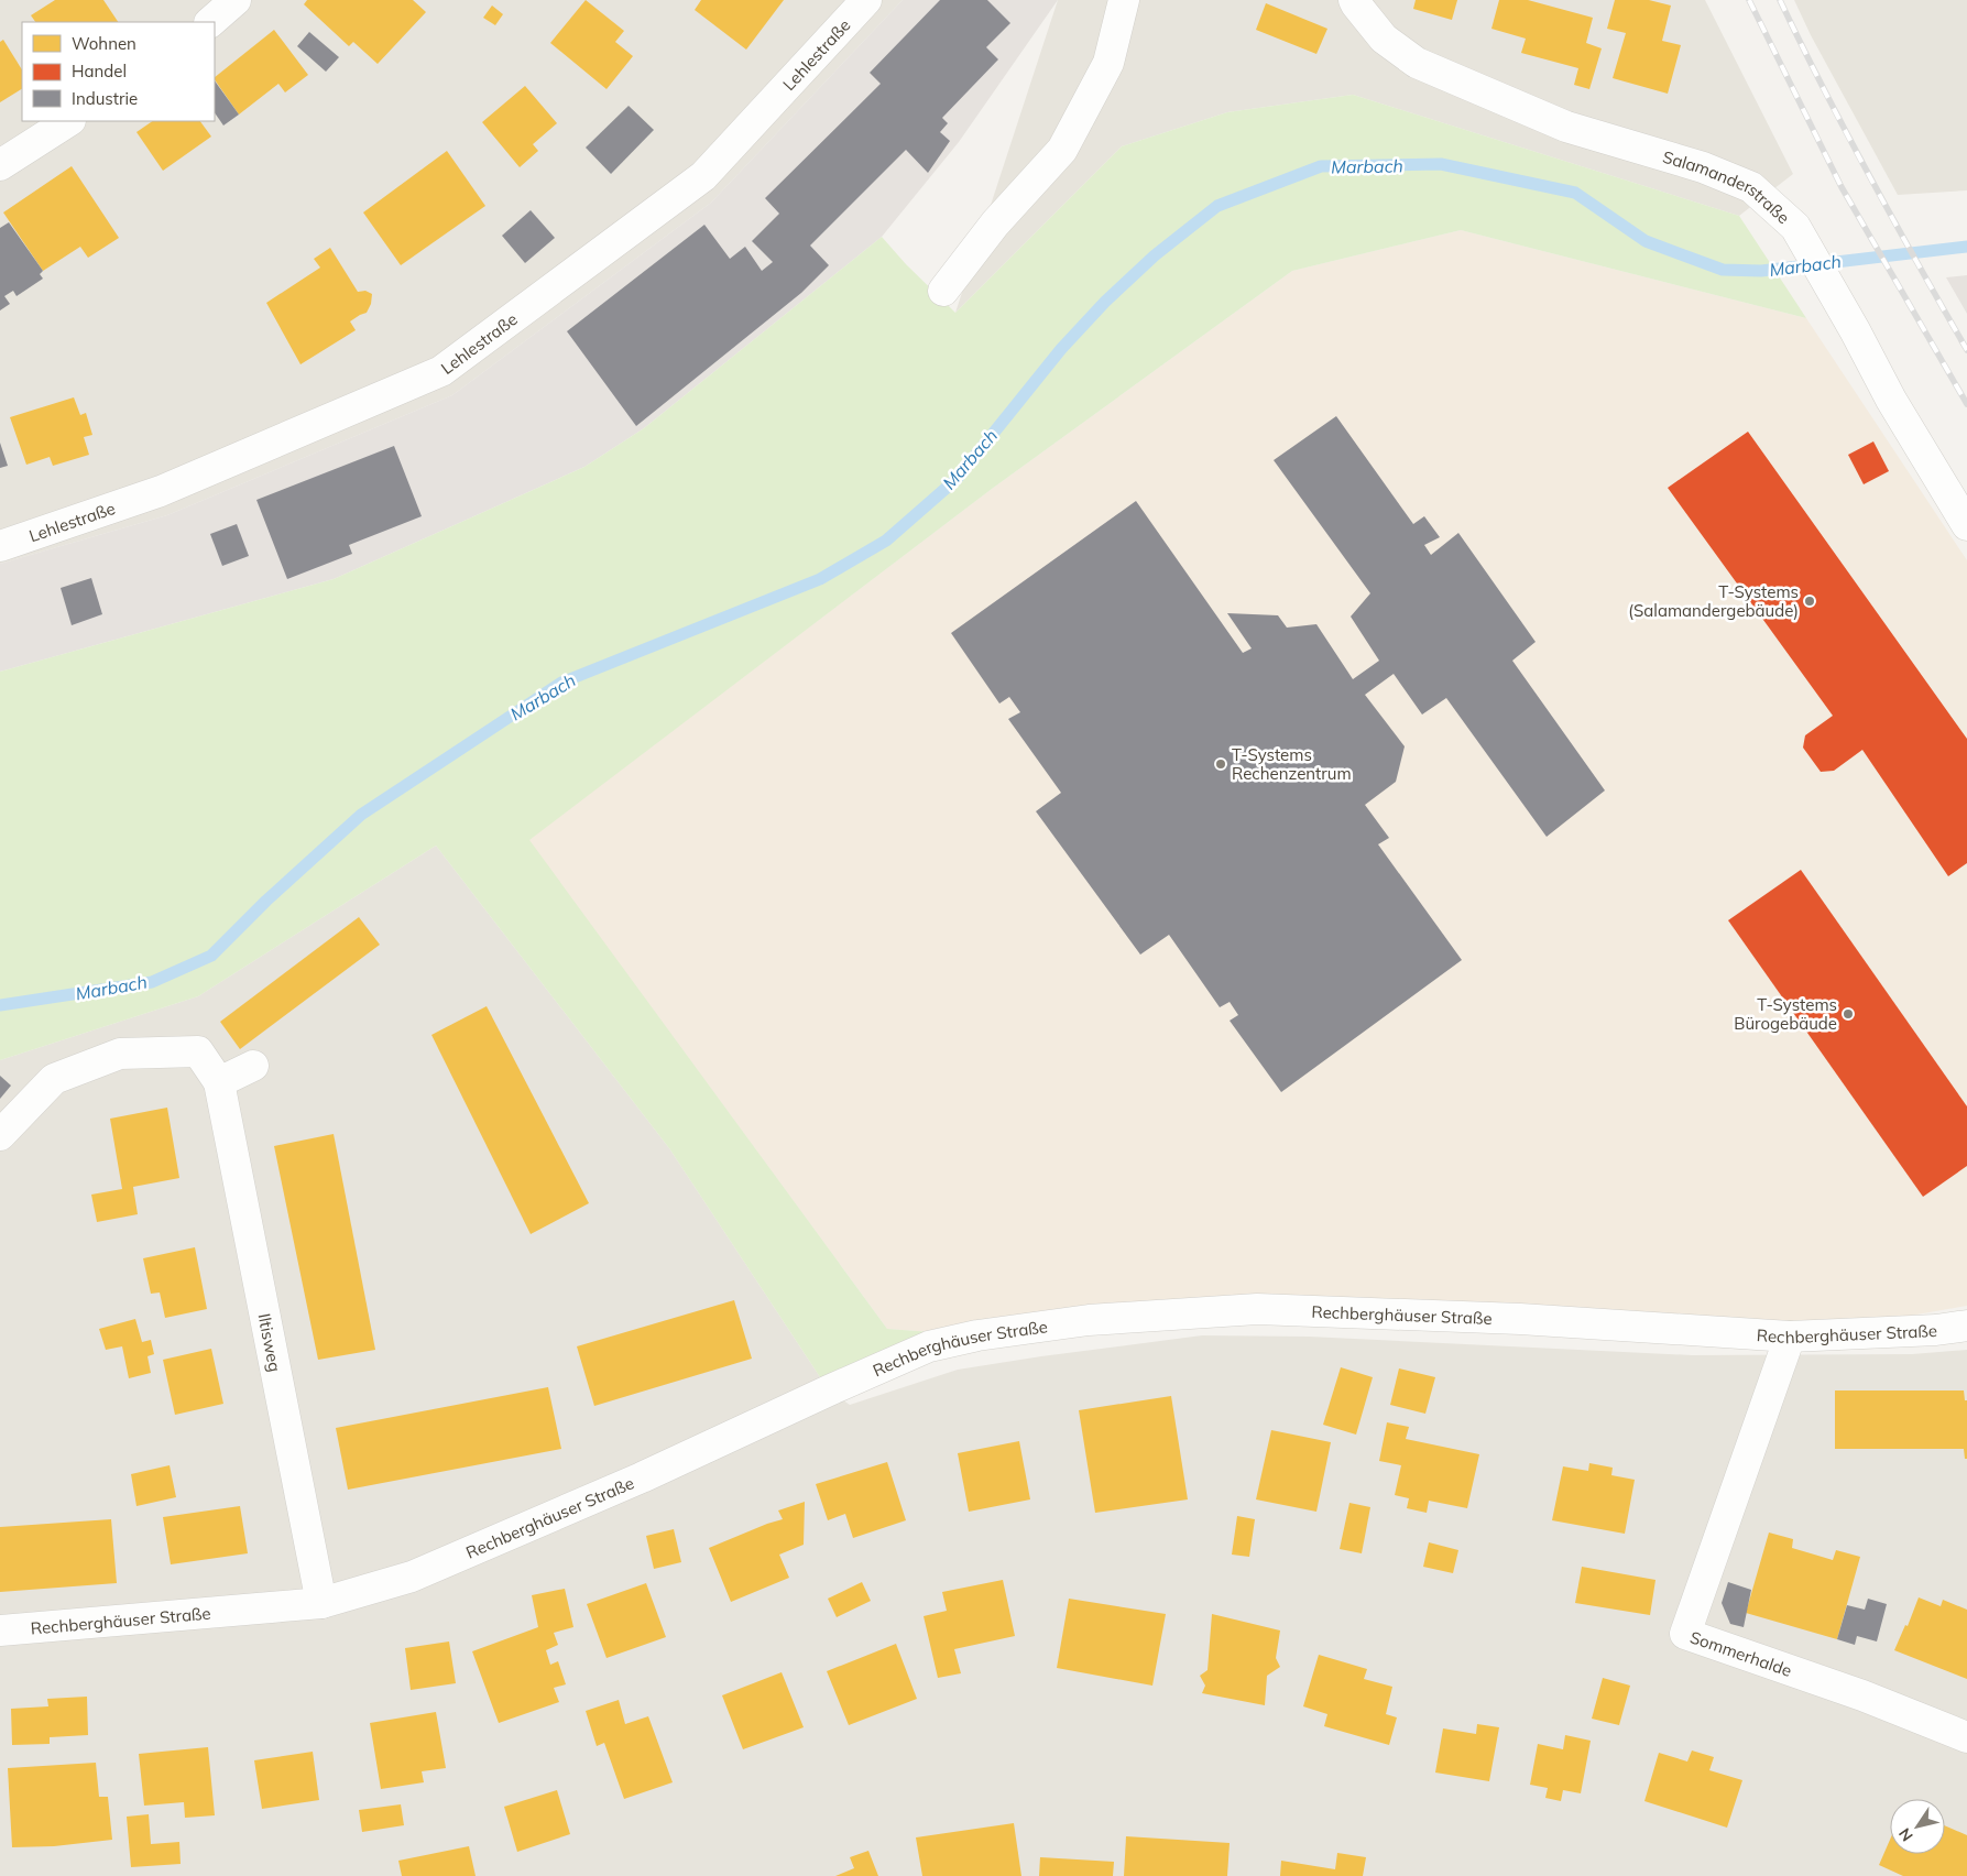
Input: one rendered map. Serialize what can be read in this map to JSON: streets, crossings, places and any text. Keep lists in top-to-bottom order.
{
  "streets": {
    "street": [
      "Lehlestraße",
      "Salamanderstraße",
      "Rechberghäuser Straße",
      "Iltisweg",
      "Sommerhalde"
    ]
  },
  "crossings": [
    ["Rechberghäuser Straße", "Iltisweg"],
    ["Rechberghäuser Straße", "Sommerhalde"]
  ],
  "water": ["Marbach"],
  "places": ["T-Systems (Salamandergebäude)", "T-Systems Rechenzentrum", "T-Systems Bürogebäude"],
  "legend": ["Wohnen", "Handel", "Industrie"],
  "north": "bottom left"
}
